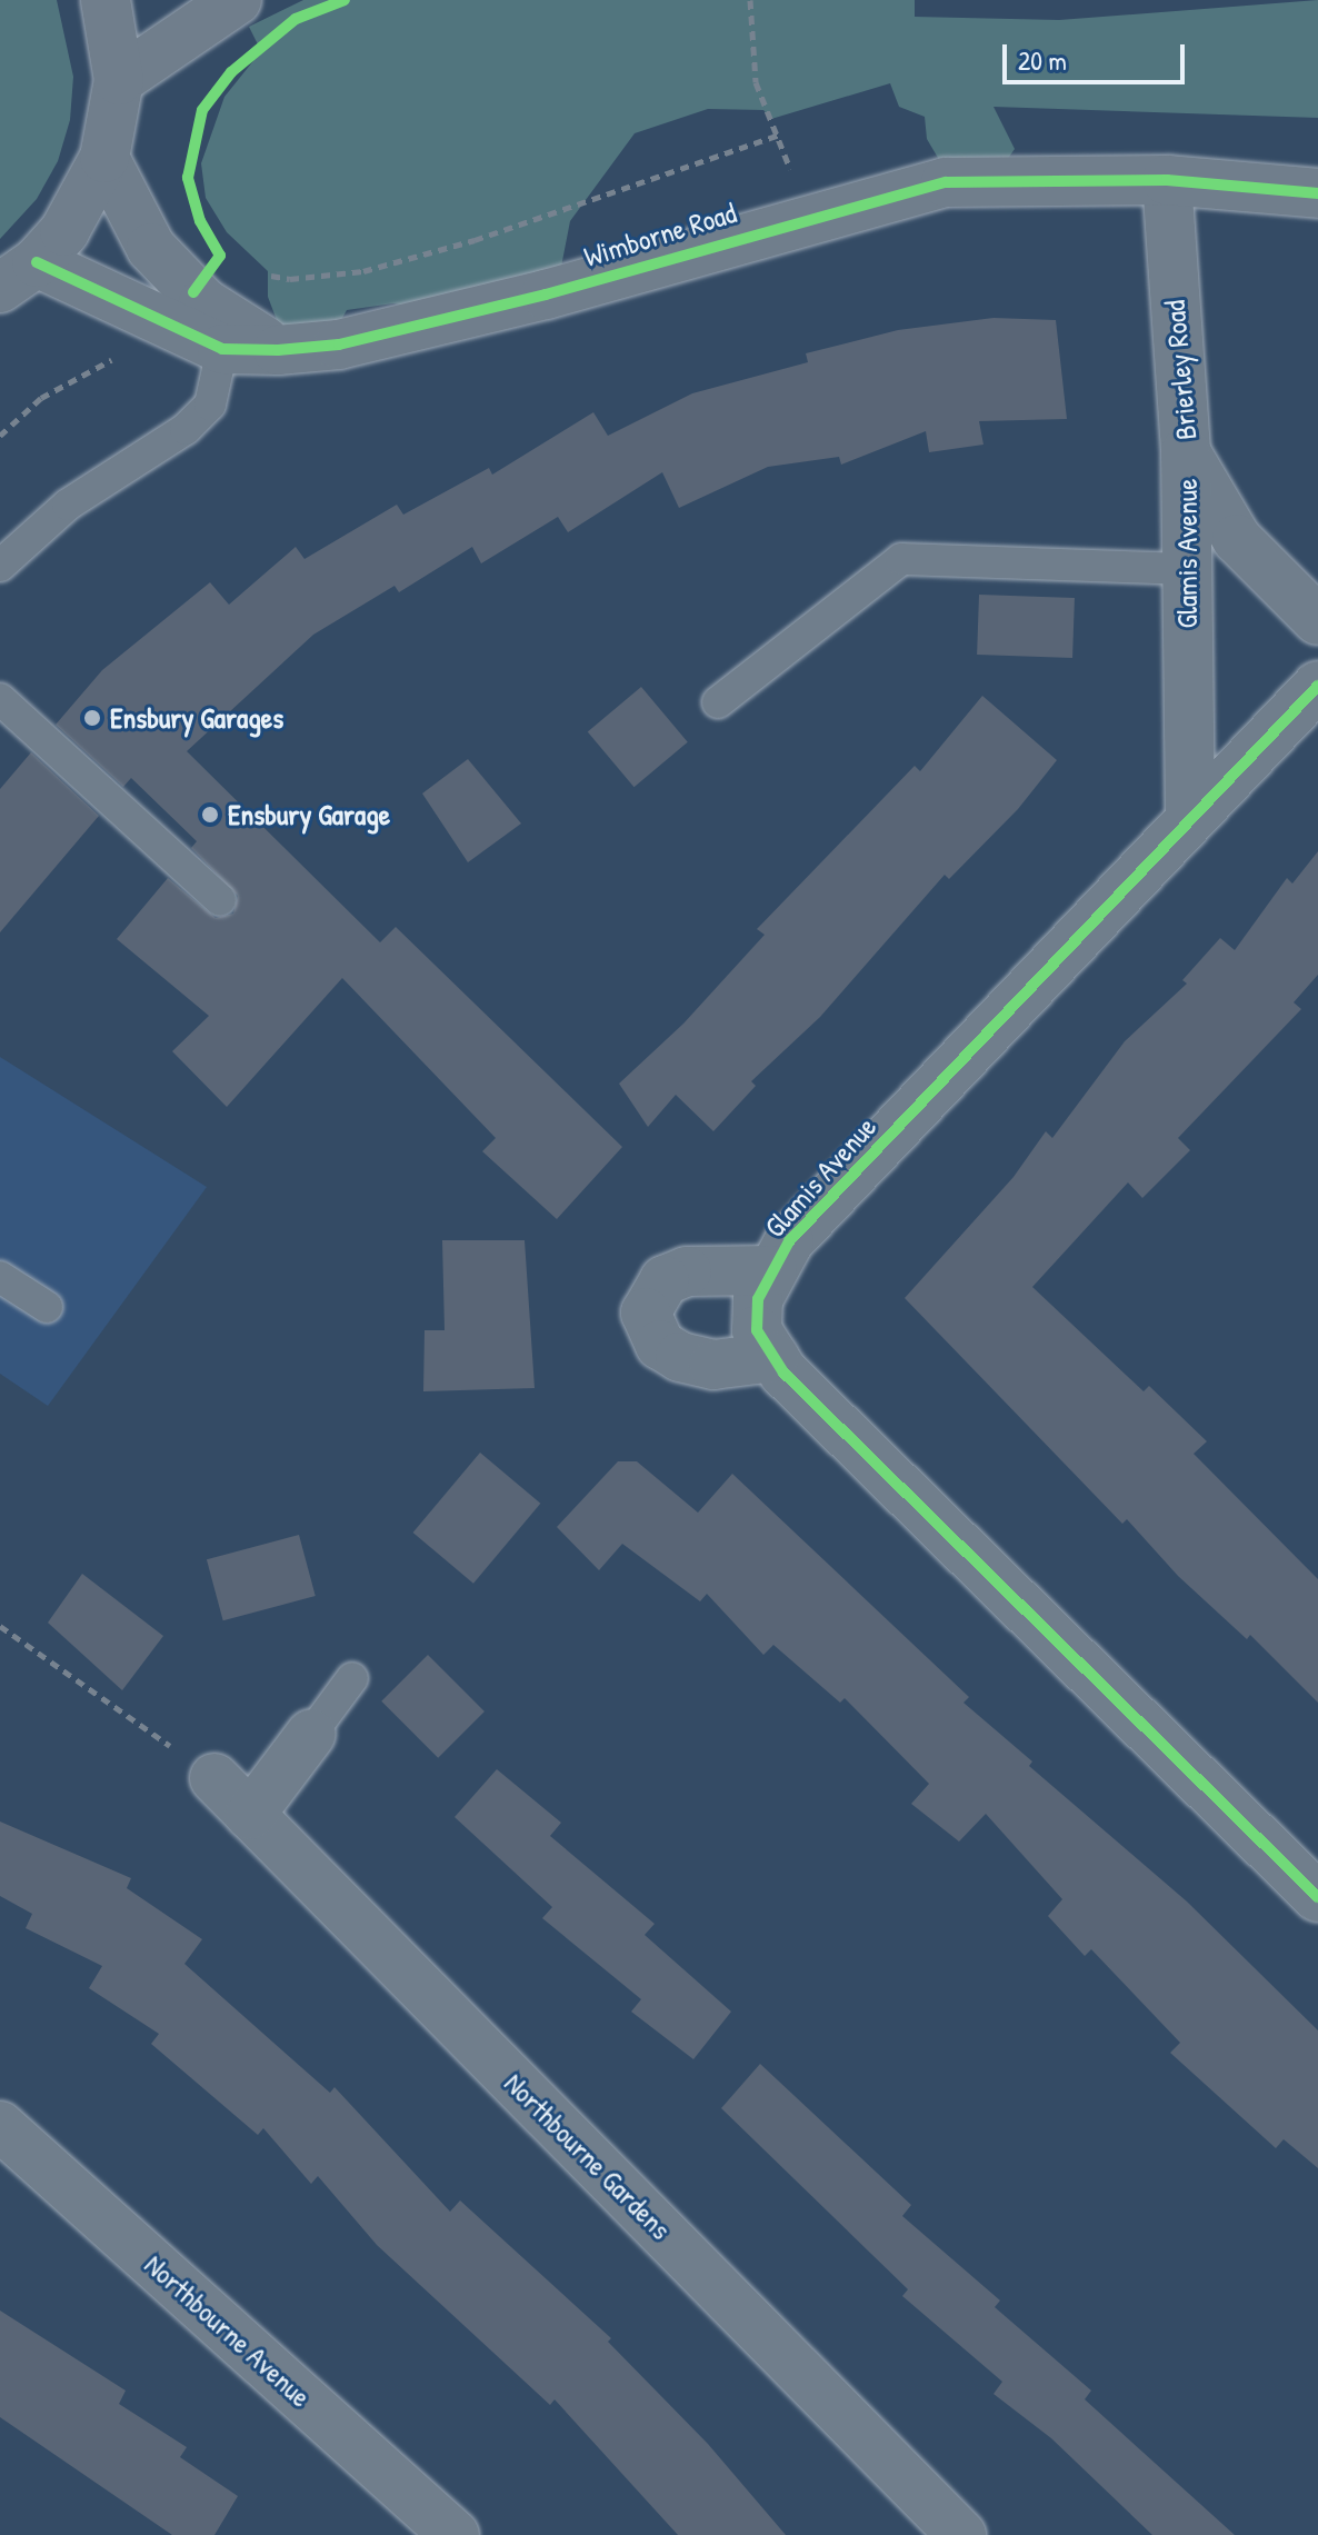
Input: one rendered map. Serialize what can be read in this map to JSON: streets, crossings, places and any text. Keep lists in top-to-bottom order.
{
  "streets": {
    "street": [
      "Wimborne Road",
      "Brierley Road",
      "Glamis Avenue",
      "Northbourne Gardens",
      "Northbourne Avenue"
    ]
  },
  "crossings": [
    ["Wimborne Road", "Brierley Road"],
    ["Brierley Road", "Glamis Avenue"]
  ],
  "places": ["Ensbury Garages", "Ensbury Garage"],
  "scale_bar": "20 m"
}
